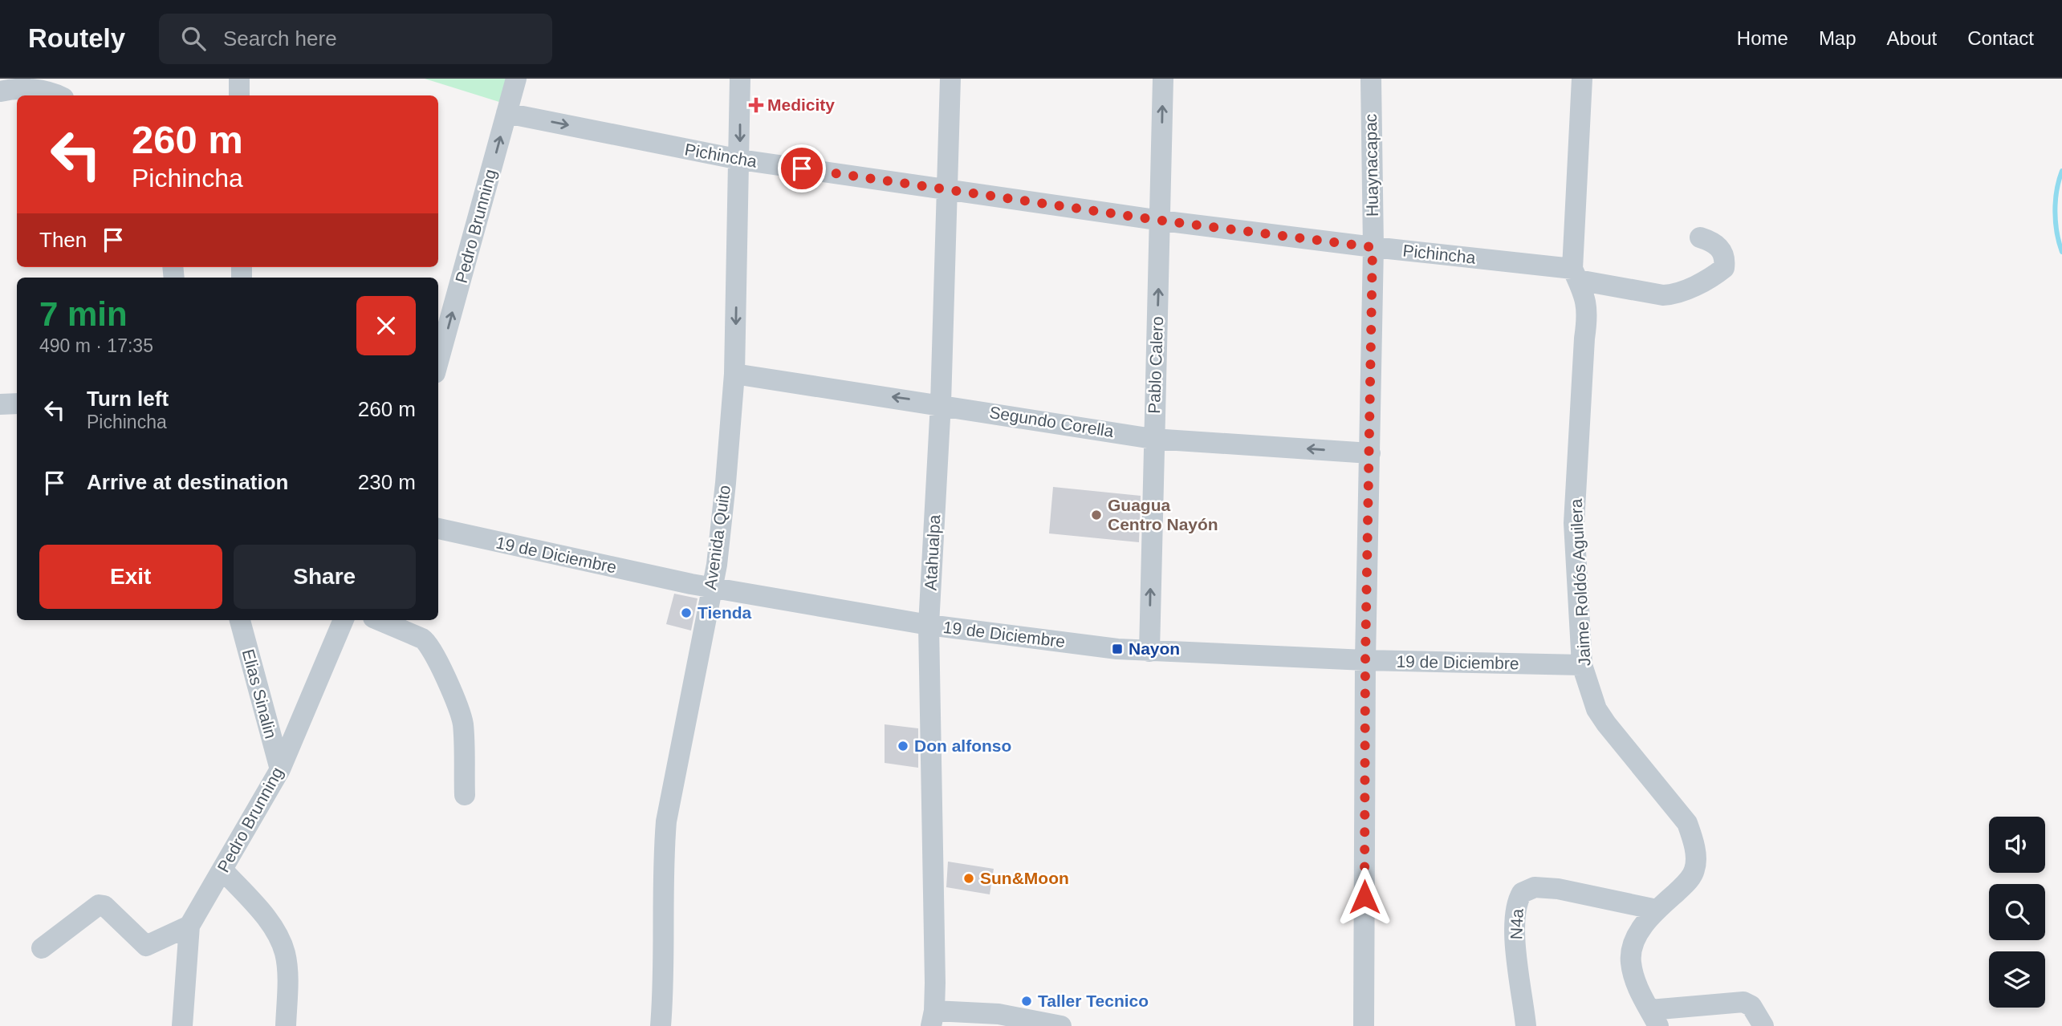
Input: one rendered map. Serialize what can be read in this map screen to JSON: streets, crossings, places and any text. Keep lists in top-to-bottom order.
{
  "streets": {
    "street": [
      "Pichincha",
      "Huaynacapac",
      "Pedro Brunning",
      "Pablo Calero",
      "Segundo Corella",
      "Avenida Quito",
      "Atahualpa",
      "19 de Diciembre",
      "Jaime Roldós Aguilera",
      "Elias Sinalin",
      "N4a"
    ]
  },
  "crossings": [
    ["Pichincha", "Huaynacapac"],
    ["Pichincha", "Pedro Brunning"],
    ["Pichincha", "Pablo Calero"],
    ["Pichincha", "Avenida Quito"],
    ["Pichincha", "Atahualpa"],
    ["Pichincha", "Jaime Roldós Aguilera"],
    ["Huaynacapac", "Segundo Corella"],
    ["Huaynacapac", "19 de Diciembre"],
    ["Pedro Brunning", "Elias Sinalin"],
    ["Pablo Calero", "Segundo Corella"],
    ["Pablo Calero", "19 de Diciembre"],
    ["Segundo Corella", "Avenida Quito"],
    ["Segundo Corella", "Atahualpa"],
    ["Avenida Quito", "19 de Diciembre"],
    ["Atahualpa", "19 de Diciembre"],
    ["19 de Diciembre", "Jaime Roldós Aguilera"],
    ["Jaime Roldós Aguilera", "N4a"]
  ],
  "one_way": ["Pablo Calero", "Segundo Corella"],
  "places": {
    "health": ["Medicity"],
    "other": [
      "Guagua Centro Nayón",
      "Tienda",
      "Don alfonso",
      "Sun&Moon",
      "Taller Tecnico"
    ],
    "transit": ["Nayon"]
  },
  "page": {
    "header": "Routely",
    "search": "Search here",
    "nav": [
      "Home",
      "Map",
      "About",
      "Contact"
    ],
    "turn": ["260 m", "Pichincha"],
    "then": "Then",
    "heading": ["7 min", "490 m · 17:35"],
    "list": [
      {
        "name": "Turn left",
        "note": "Pichincha",
        "value": "260 m"
      },
      {
        "name": "Arrive at destination",
        "value": "230 m"
      }
    ],
    "buttons": ["Exit", "Share"]
  }
}
